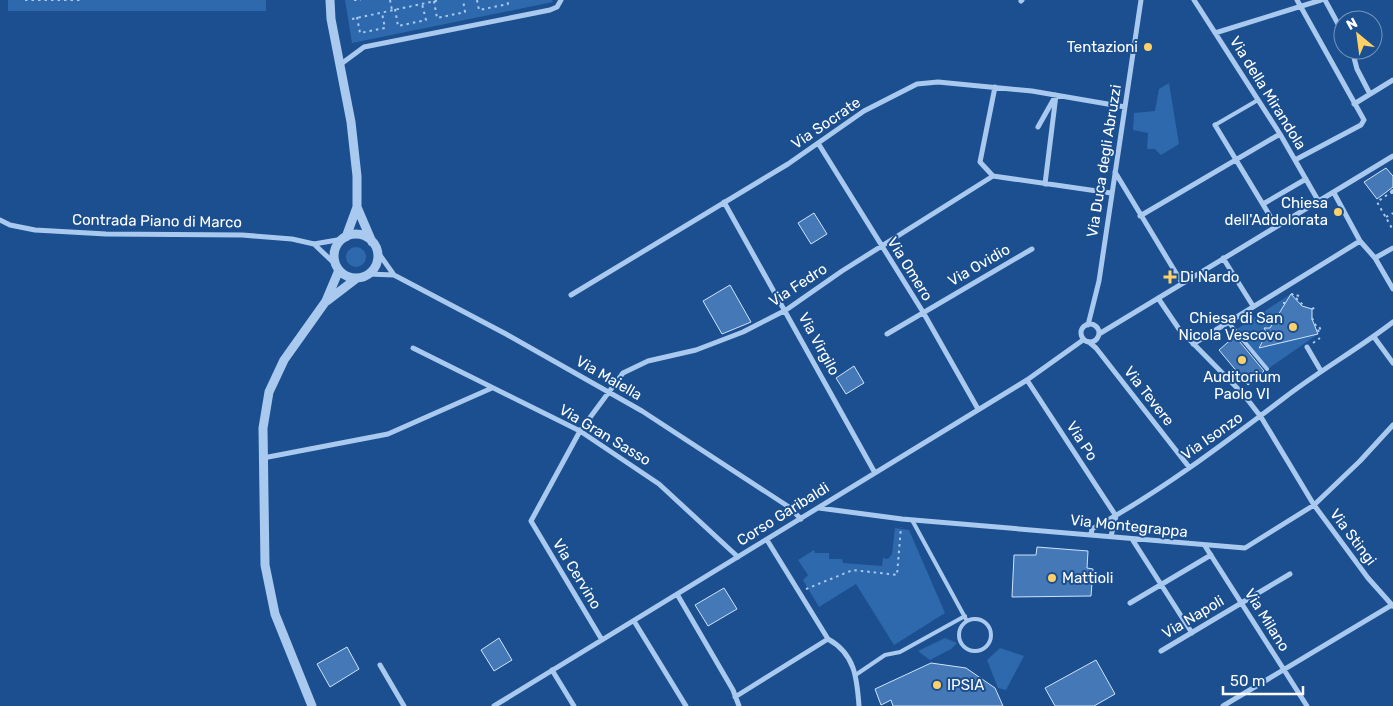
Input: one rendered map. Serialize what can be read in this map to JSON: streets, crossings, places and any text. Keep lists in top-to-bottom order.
{
  "streets": {
    "street": [
      "Via della Mirandola",
      "Via Socrate",
      "Via Duca degli Abruzzi",
      "Contrada Piano di Marco",
      "Via Ovidio",
      "Via Omero",
      "Via Fedro",
      "Via Virgilo",
      "Via Maiella",
      "Via Tevere",
      "Via Gran Sasso",
      "Via Isonzo",
      "Via Po",
      "Corso Garibaldi",
      "Via Montegrappa",
      "Via Stingi",
      "Via Cervino",
      "Via Napoli",
      "Via Milano"
    ]
  },
  "crossings": [
    ["Via Socrate", "Via Duca degli Abruzzi"],
    ["Via Socrate", "Via Omero"],
    ["Via Socrate", "Via Virgilo"],
    ["Via Duca degli Abruzzi", "Via Tevere"],
    ["Via Duca degli Abruzzi", "Corso Garibaldi"],
    ["Via Ovidio", "Via Omero"],
    ["Via Omero", "Via Fedro"],
    ["Via Omero", "Corso Garibaldi"],
    ["Via Fedro", "Via Virgilo"],
    ["Via Fedro", "Via Maiella"],
    ["Via Fedro", "Via Gran Sasso"],
    ["Via Fedro", "Via Cervino"],
    ["Via Virgilo", "Corso Garibaldi"],
    ["Via Maiella", "Corso Garibaldi"],
    ["Via Tevere", "Via Isonzo"],
    ["Via Tevere", "Corso Garibaldi"],
    ["Via Gran Sasso", "Corso Garibaldi"],
    ["Via Isonzo", "Via Po"],
    ["Via Isonzo", "Via Montegrappa"],
    ["Via Isonzo", "Via Stingi"],
    ["Via Po", "Corso Garibaldi"],
    ["Corso Garibaldi", "Via Montegrappa"],
    ["Corso Garibaldi", "Via Cervino"],
    ["Via Montegrappa", "Via Stingi"],
    ["Via Montegrappa", "Via Milano"],
    ["Via Napoli", "Via Milano"]
  ],
  "places": {
    "other": [
      "Tentazioni",
      "Chiesa dell'Addolorata",
      "Chiesa di San Nicola Vescovo",
      "Auditorium Paolo VI",
      "Mattioli",
      "IPSIA"
    ],
    "health": ["Di Nardo"]
  },
  "scale_bar": "50 m",
  "north": "top left"
}
